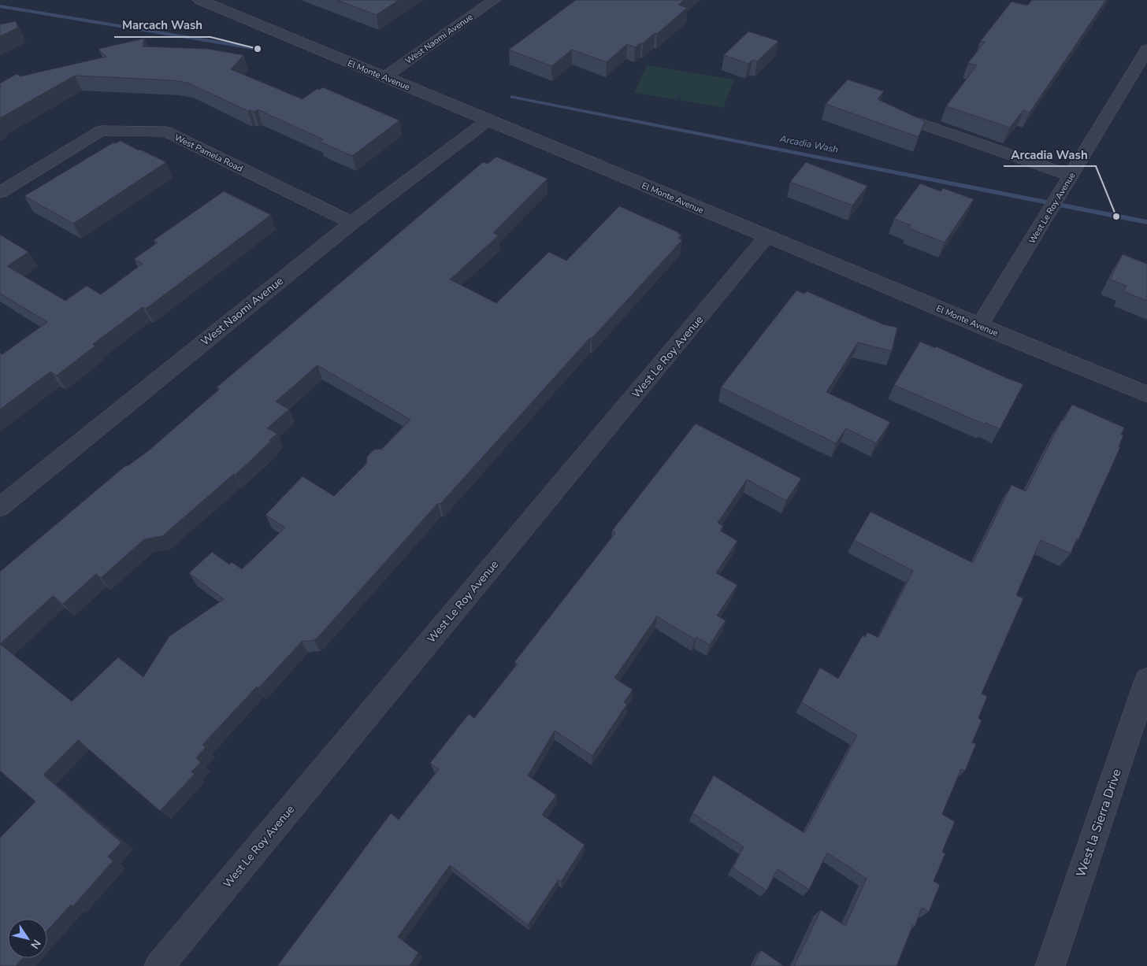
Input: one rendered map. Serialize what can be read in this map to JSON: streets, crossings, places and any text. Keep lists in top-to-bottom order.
{
  "streets": {
    "street": [
      "West Naomi Avenue",
      "El Monte Avenue",
      "West Pamela Road",
      "West Le Roy Avenue",
      "West la Sierra Drive"
    ]
  },
  "crossings": [
    ["West Naomi Avenue", "El Monte Avenue"],
    ["West Naomi Avenue", "West Pamela Road"],
    ["El Monte Avenue", "West Le Roy Avenue"]
  ],
  "water": ["Arcadia Wash"],
  "places": ["Marcach Wash", "Arcadia Wash"],
  "north": "bottom right"
}
